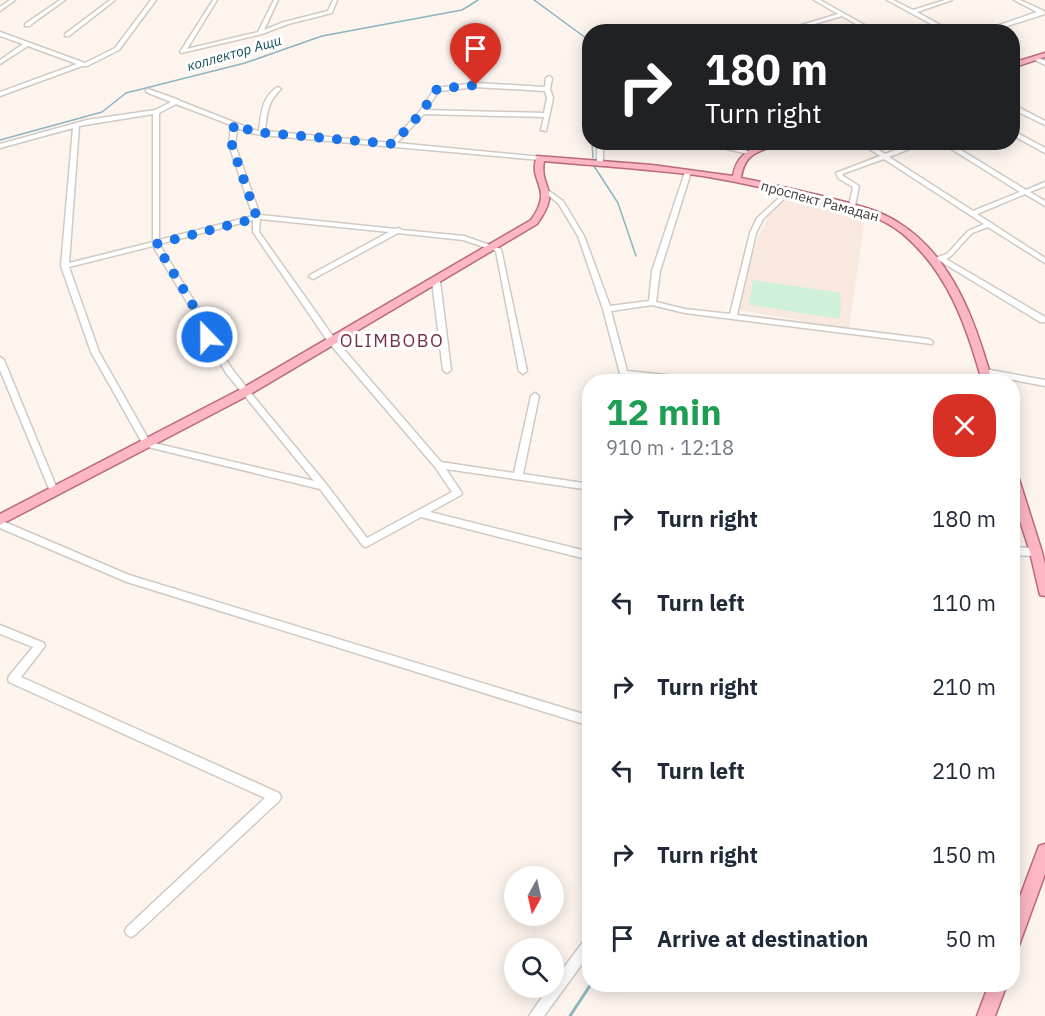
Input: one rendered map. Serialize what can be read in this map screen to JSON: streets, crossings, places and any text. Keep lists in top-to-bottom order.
{
  "streets": {
    "main road": ["проспект Рамадан"]
  },
  "districts": ["OLIMBOBO"],
  "water": ["коллектор Ащи"],
  "north": "bottom",
  "page": {
    "turn": ["180 m", "Turn right"],
    "heading": ["12 min", "910 m · 12:18"],
    "list": [
      {
        "name": "Turn right",
        "value": "180 m"
      },
      {
        "name": "Turn left",
        "value": "110 m"
      },
      {
        "name": "Turn right",
        "value": "210 m"
      },
      {
        "name": "Turn left",
        "value": "210 m"
      },
      {
        "name": "Turn right",
        "value": "150 m"
      },
      {
        "name": "Arrive at destination",
        "value": "50 m"
      }
    ]
  }
}
